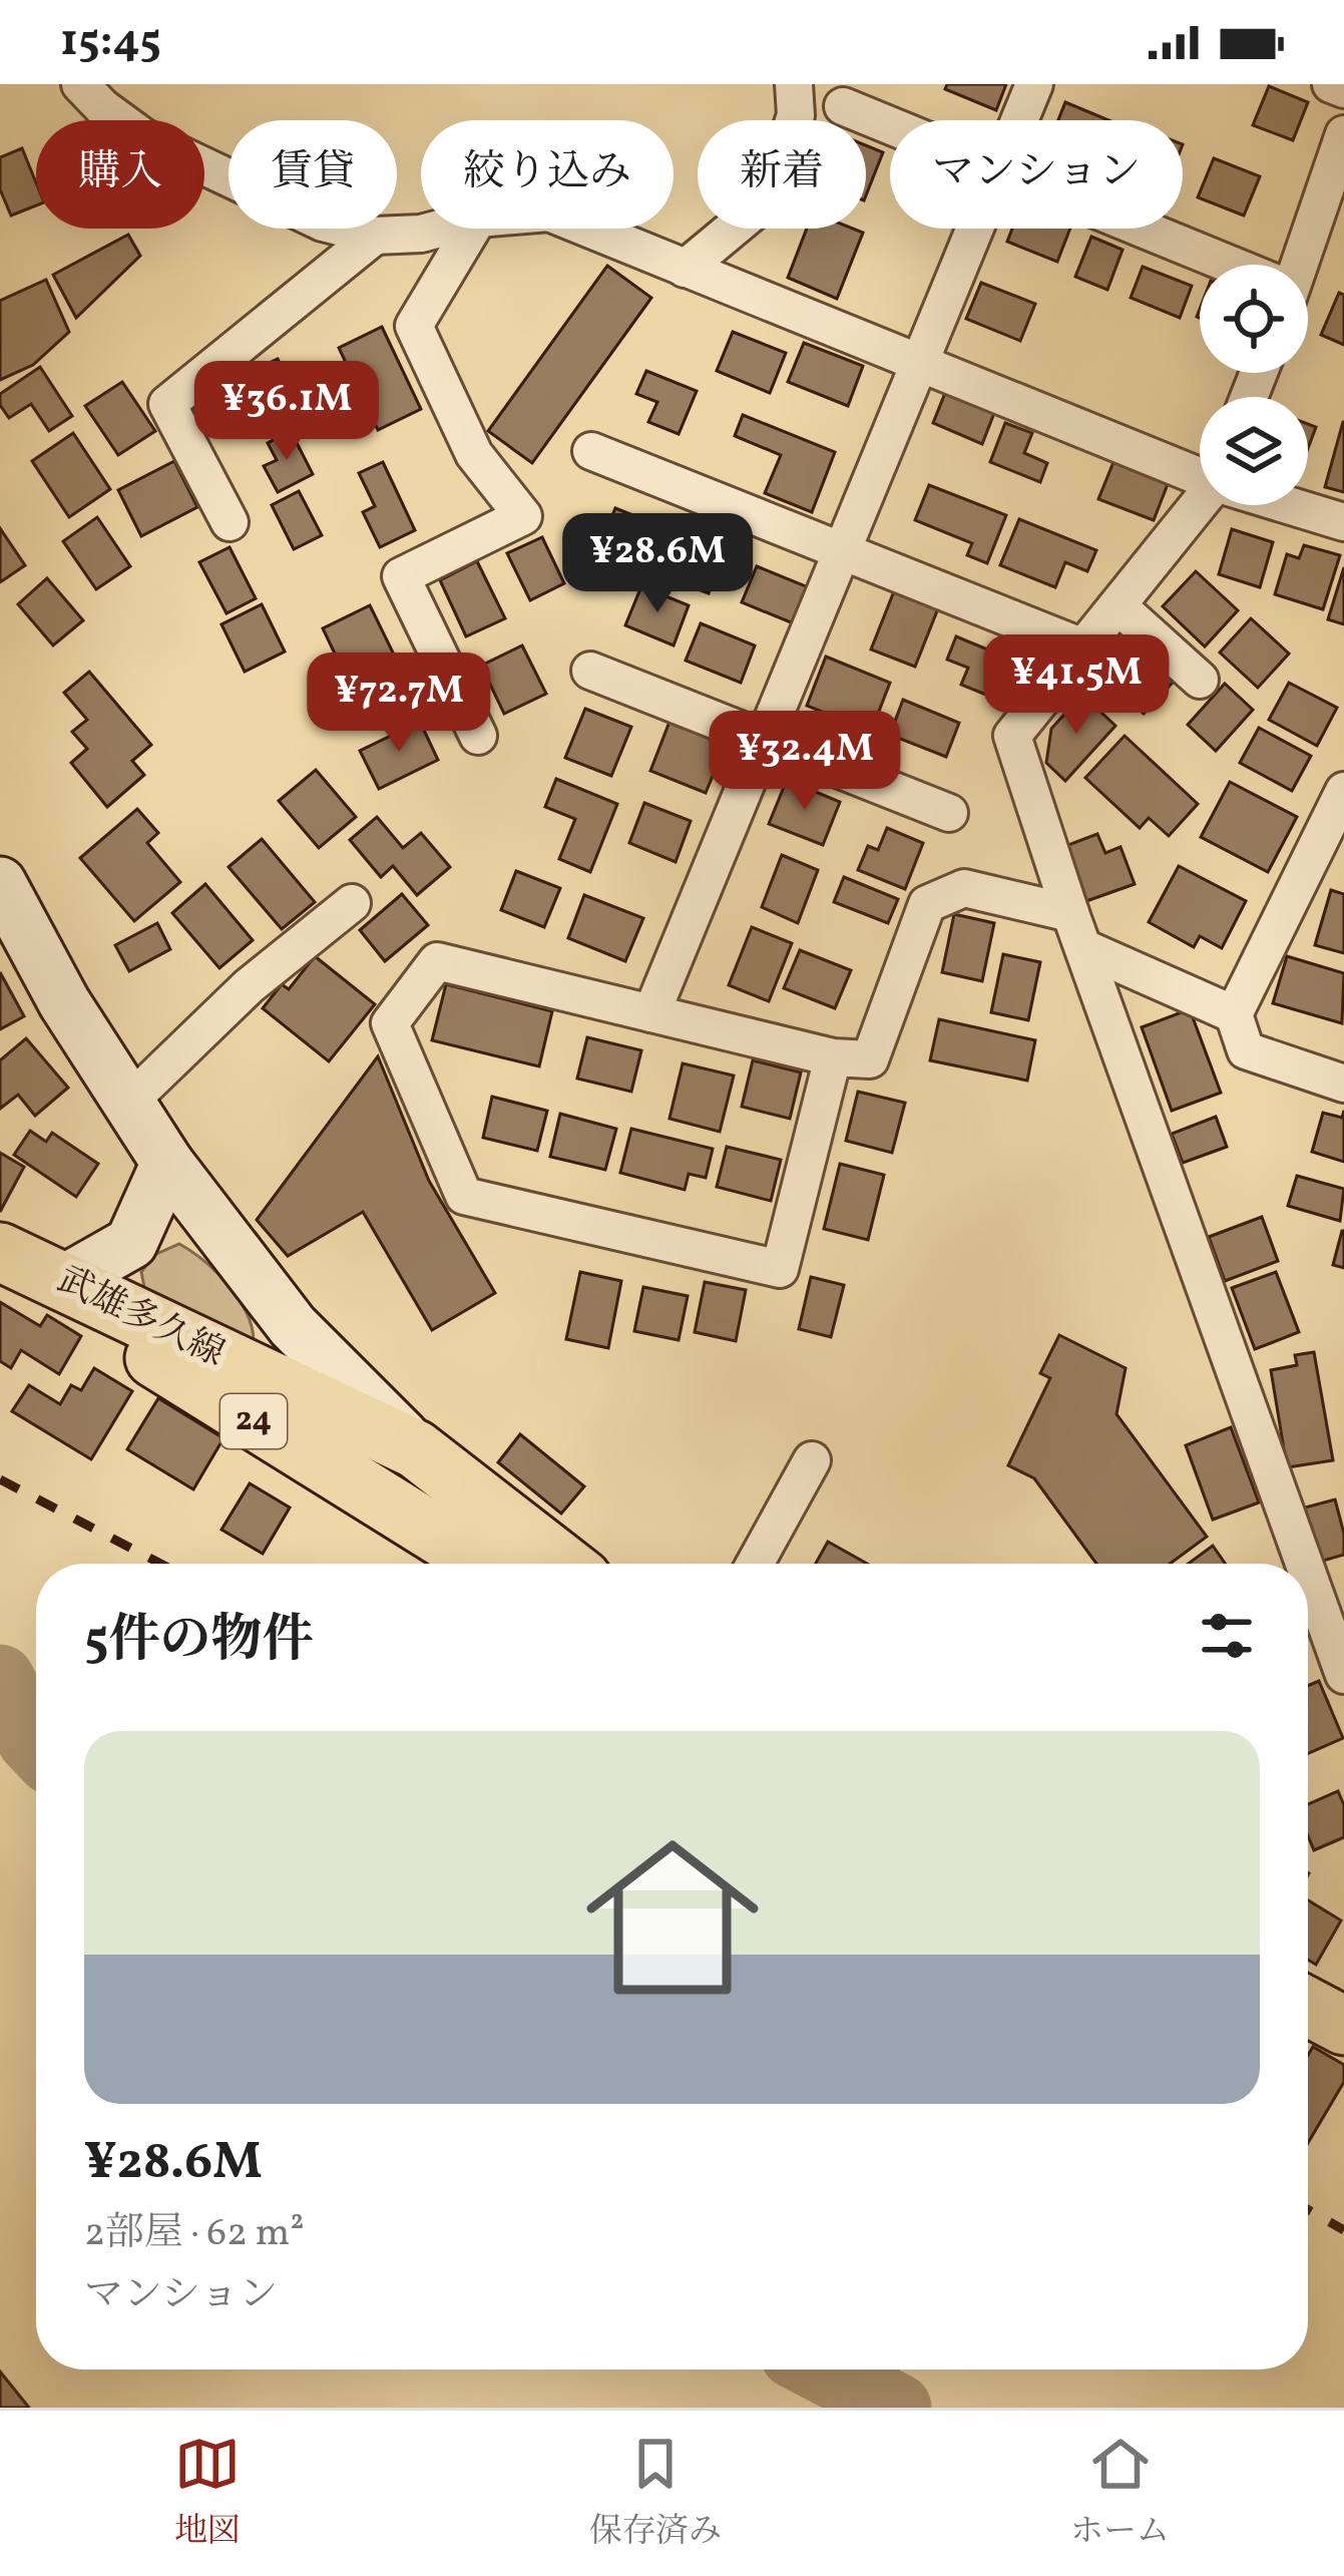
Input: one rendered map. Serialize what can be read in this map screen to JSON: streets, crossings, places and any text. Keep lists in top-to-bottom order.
{
  "streets": {
    "main road": ["武雄多久線", "24"]
  },
  "page": {
    "status": "15:45",
    "chip": [
      "購入",
      "賃貸",
      "絞り込み",
      "新着",
      "マンション"
    ],
    "price": [
      "¥36.1M",
      "¥28.6M",
      "¥41.5M",
      "¥72.7M",
      "¥32.4M"
    ],
    "heading": "5件の物件",
    "list": [
      {
        "name": "¥28.6M",
        "note": "2部屋 · 62 m² · マンション"
      }
    ],
    "tabs": ["地図", "保存済み", "ホーム"]
  }
}
